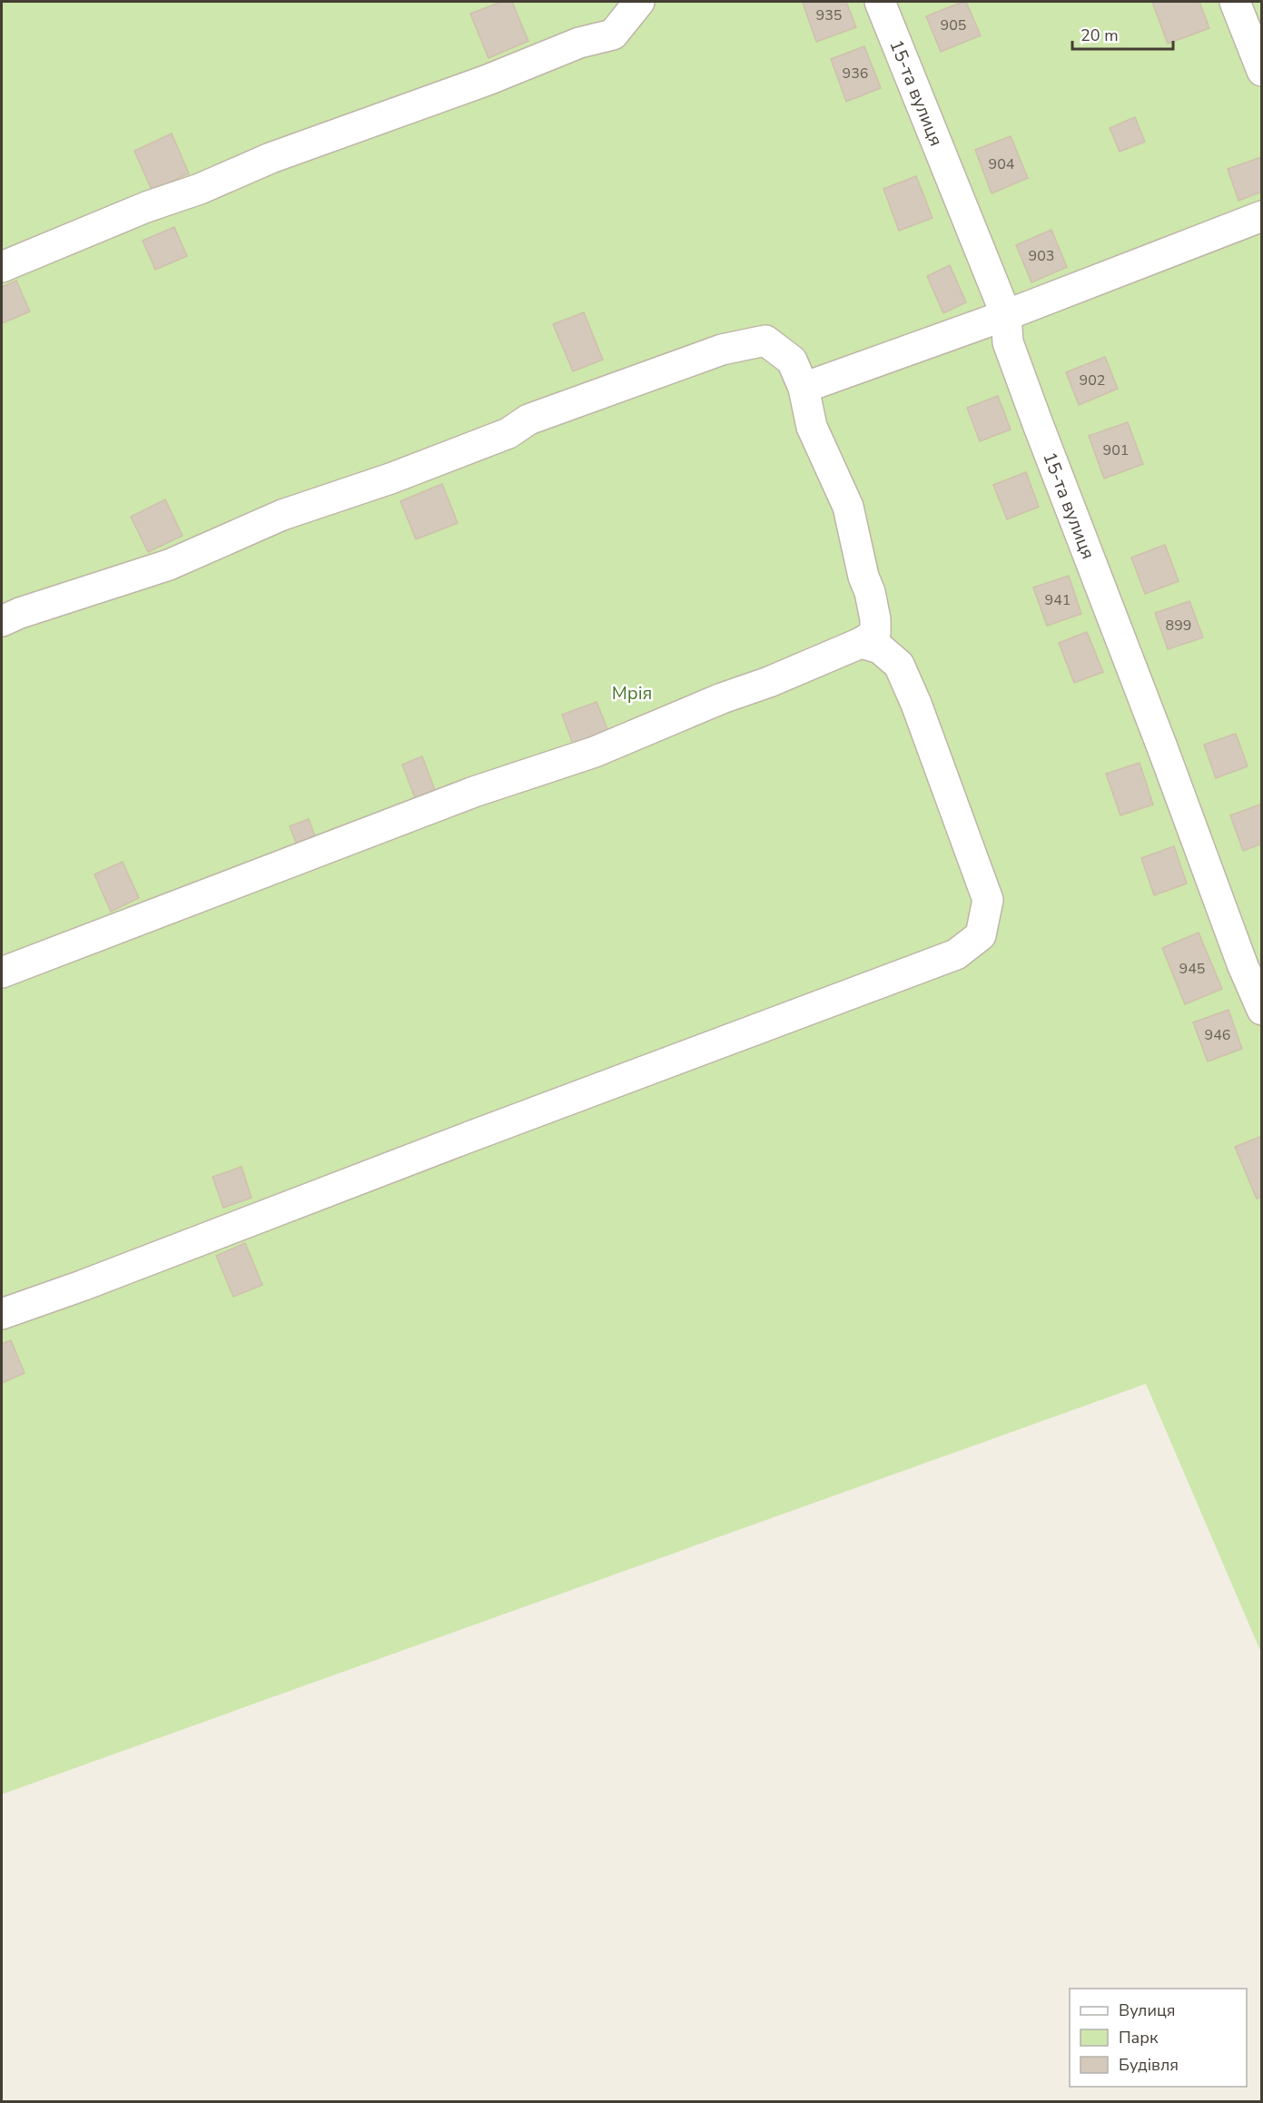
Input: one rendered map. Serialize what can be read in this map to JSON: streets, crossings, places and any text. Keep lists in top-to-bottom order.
{
  "streets": {
    "street": ["15-та вулиця"]
  },
  "parks": ["Мрія"],
  "house_numbers": [
    "935",
    "905",
    "936",
    "904",
    "903",
    "902",
    "901",
    "941",
    "899",
    "945",
    "946"
  ],
  "legend": ["Вулиця", "Парк", "Будівля"],
  "scale_bar": "20 m"
}
